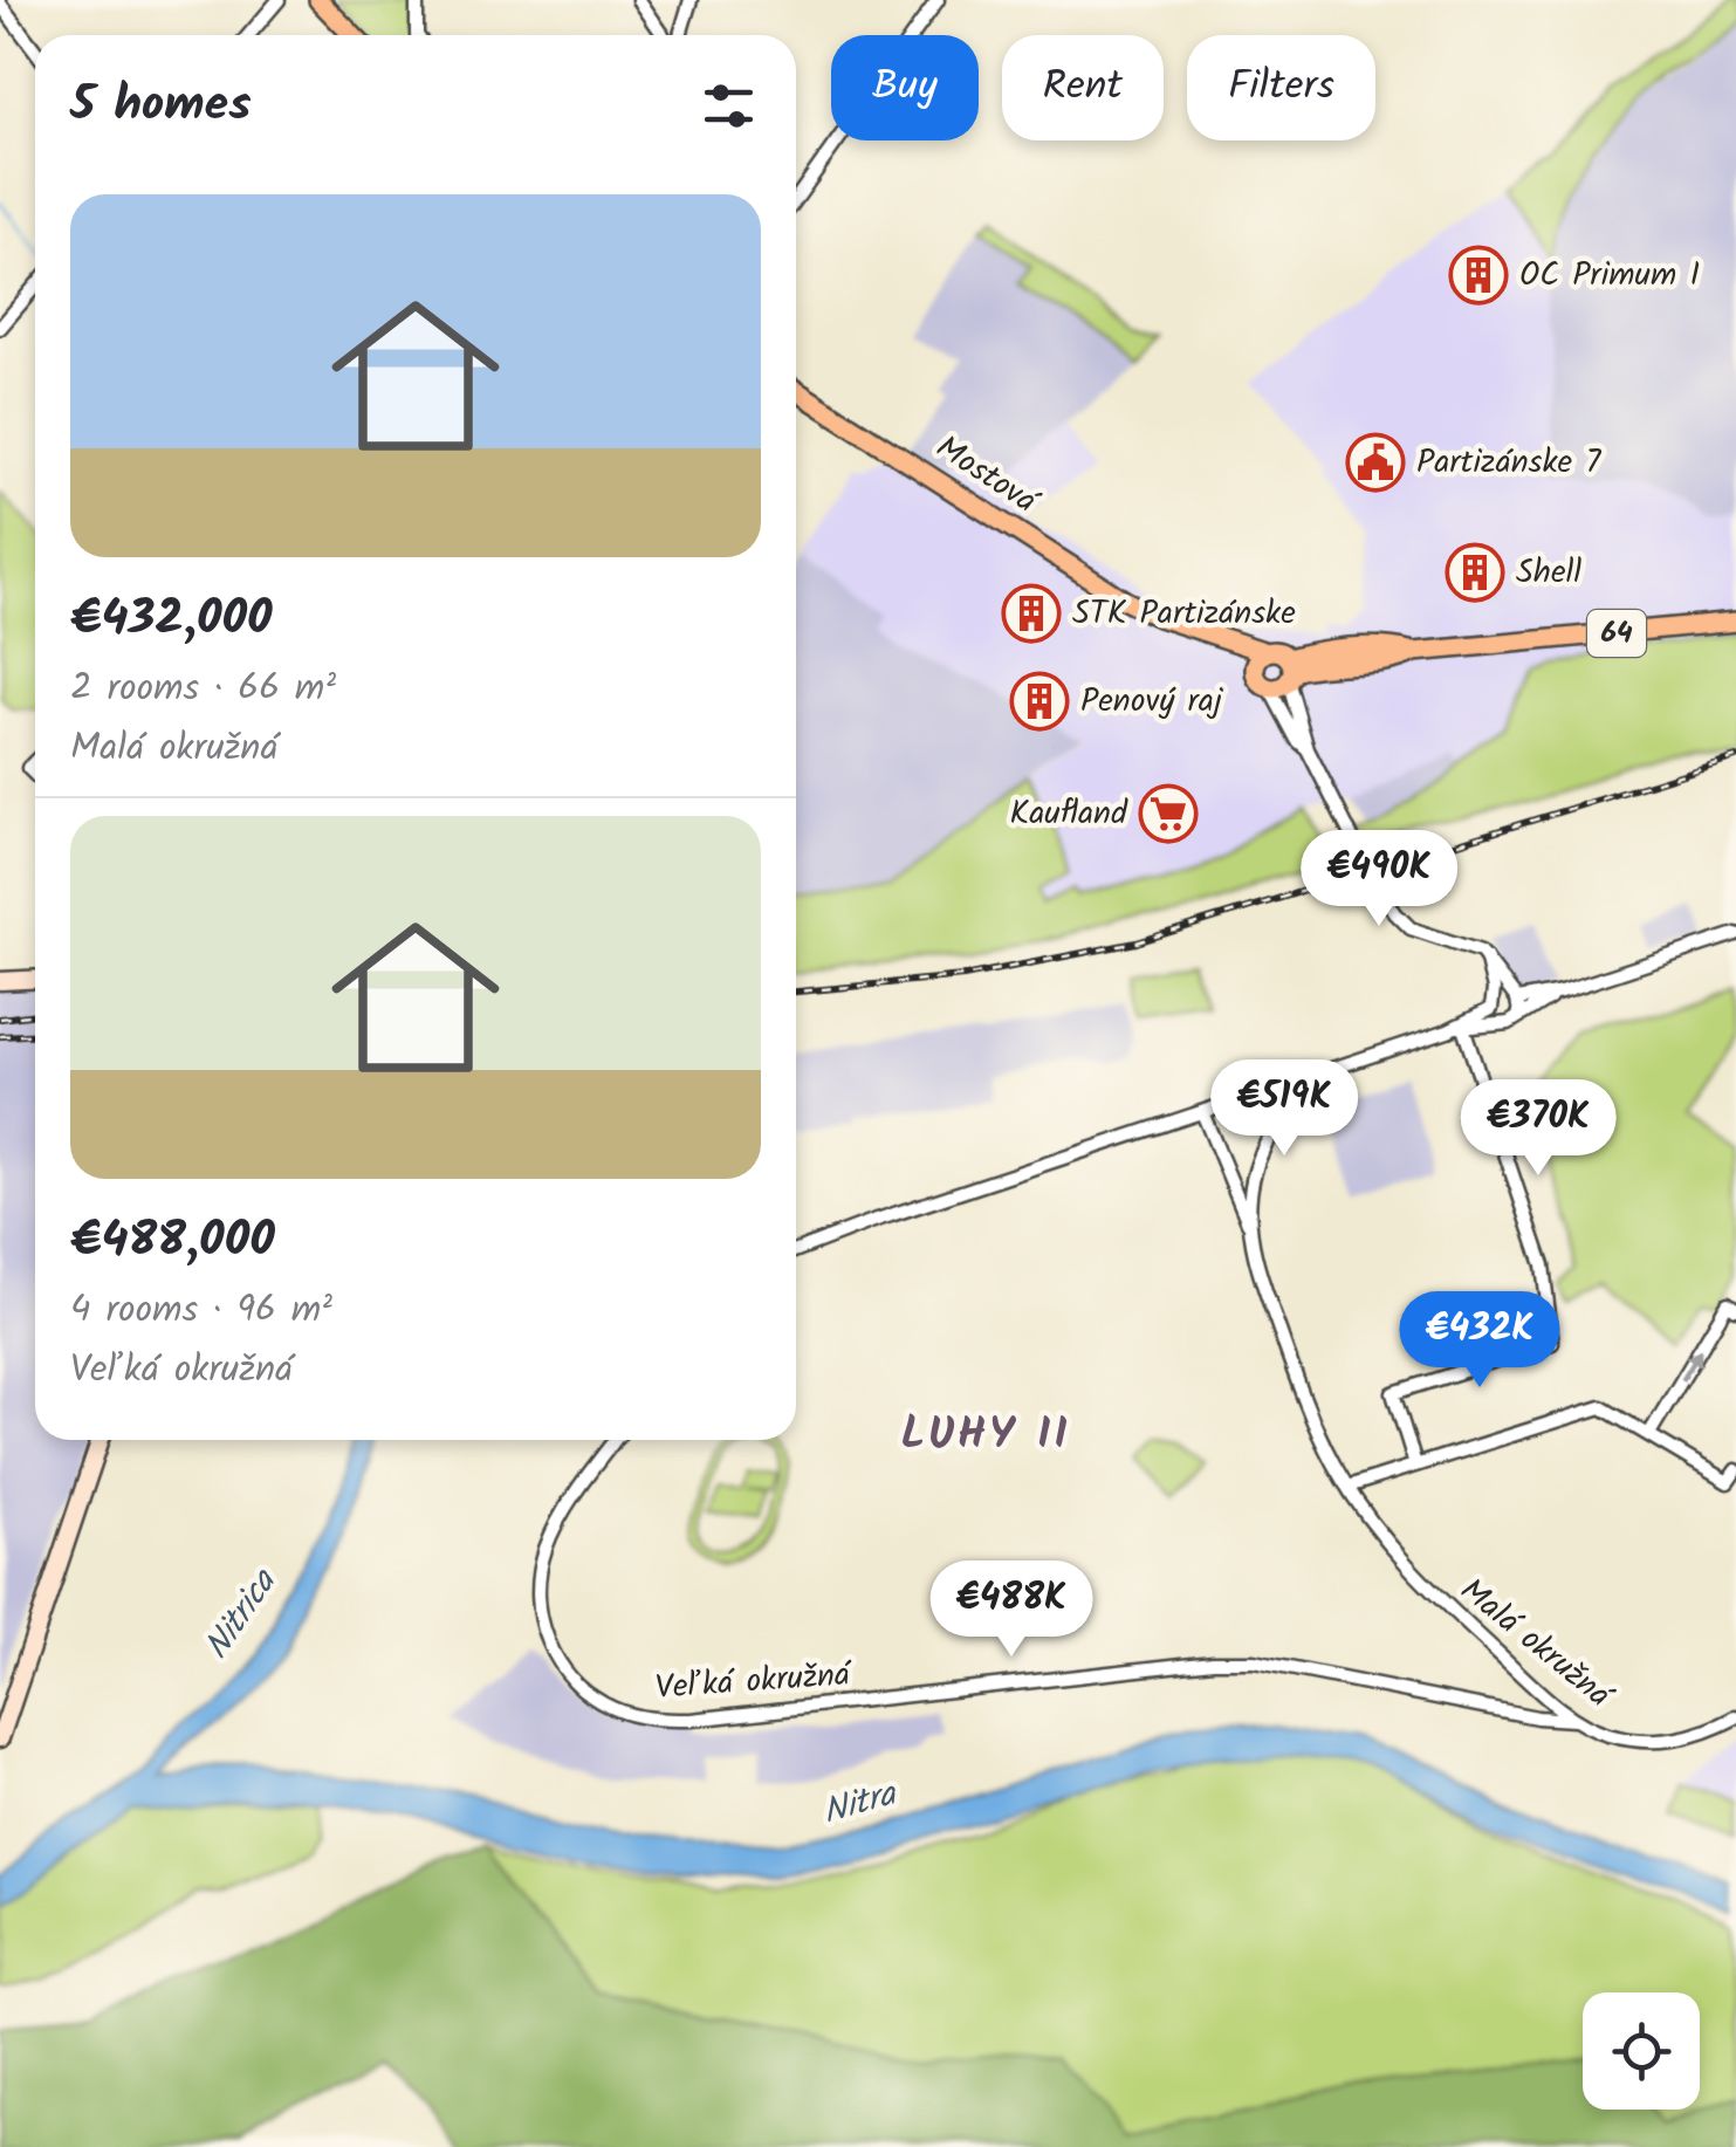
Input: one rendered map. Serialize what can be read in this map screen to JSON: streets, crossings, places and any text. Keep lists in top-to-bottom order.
{
  "streets": {
    "main road": ["Mostová", "64"],
    "street": ["Malá okružná", "Veľká okružná"]
  },
  "crossings": [
    ["Mostová", "64"],
    ["Malá okružná", "Veľká okružná"]
  ],
  "districts": ["LUHY II"],
  "water": ["Nitrica", "Nitra"],
  "places": {
    "building": [
      "OC Primum I",
      "Shell",
      "STK Partizánske",
      "Penový raj"
    ],
    "public building": ["Partizánske 7"],
    "supermarket": ["Kaufland"]
  },
  "page": {
    "chip": ["Buy", "Rent", "Filters"],
    "heading": "5 homes",
    "list": [
      {
        "name": "€432,000",
        "note": "2 rooms · 66 m² · Malá okružná"
      },
      {
        "name": "€488,000",
        "note": "4 rooms · 96 m² · Veľká okružná"
      }
    ],
    "price": [
      "€490K",
      "€519K",
      "€370K",
      "€432K",
      "€488K"
    ]
  }
}
